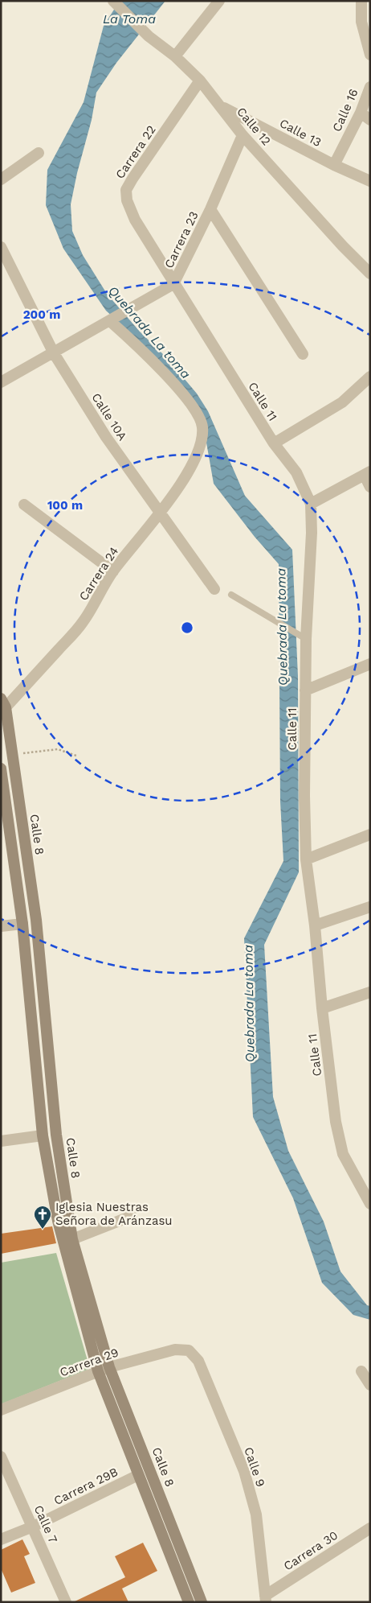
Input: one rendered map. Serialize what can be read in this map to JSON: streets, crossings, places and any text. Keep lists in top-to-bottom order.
{
  "streets": {
    "main road": ["Calle 8"],
    "street": [
      "Calle 16",
      "Calle 12",
      "Calle 13",
      "Carrera 22",
      "Carrera 23",
      "Calle 11",
      "Calle 10A",
      "Carrera 24",
      "Carrera 29",
      "Calle 9",
      "Carrera 29B",
      "Calle 7",
      "Carrera 30"
    ]
  },
  "crossings": [
    ["Calle 16", "Calle 13"],
    ["Calle 12", "Calle 13"],
    ["Calle 12", "Carrera 22"],
    ["Calle 12", "Carrera 23"],
    ["Carrera 22", "Carrera 23"],
    ["Carrera 22", "Calle 11"],
    ["Carrera 23", "Calle 11"],
    ["Carrera 23", "Calle 10A"],
    ["Carrera 23", "Carrera 24"],
    ["Calle 10A", "Carrera 24"],
    ["Carrera 24", "Calle 8"],
    ["Calle 8", "Carrera 29"],
    ["Calle 8", "Carrera 29B"],
    ["Carrera 29", "Calle 9"],
    ["Calle 9", "Carrera 30"],
    ["Carrera 29B", "Calle 7"]
  ],
  "water": ["La Toma", "Quebrada La toma"],
  "places": {
    "church": ["Iglesia Nuestras Señora de Aránzasu"]
  },
  "rings": ["200 m", "100 m"]
}
